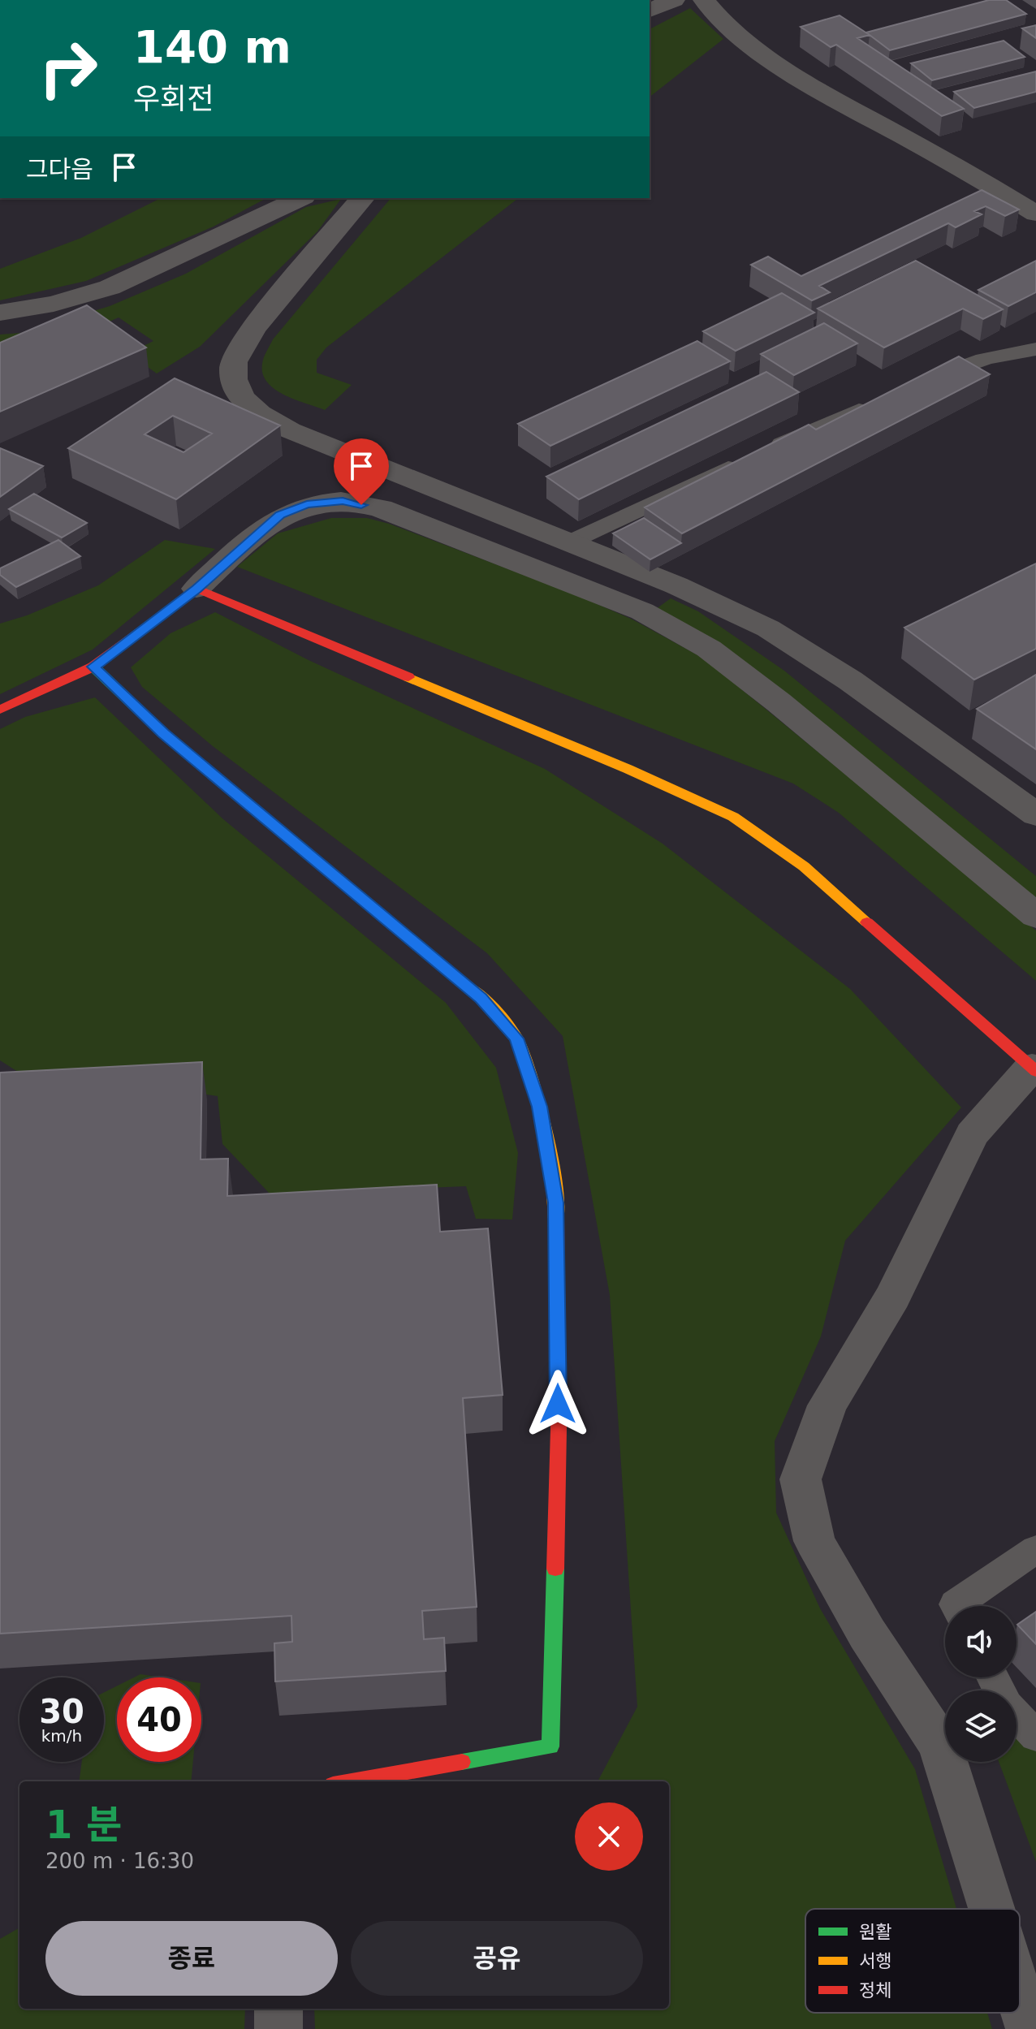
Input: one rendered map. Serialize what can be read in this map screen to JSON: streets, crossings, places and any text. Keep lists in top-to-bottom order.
{
  "legend": ["원활", "서행", "정체"],
  "page": {
    "turn": ["140 m", "우회전"],
    "then": "그다음",
    "speed": "30 km/h",
    "limit": "40",
    "heading": ["1 분", "200 m · 16:30"],
    "buttons": ["종료", "공유"]
  }
}
